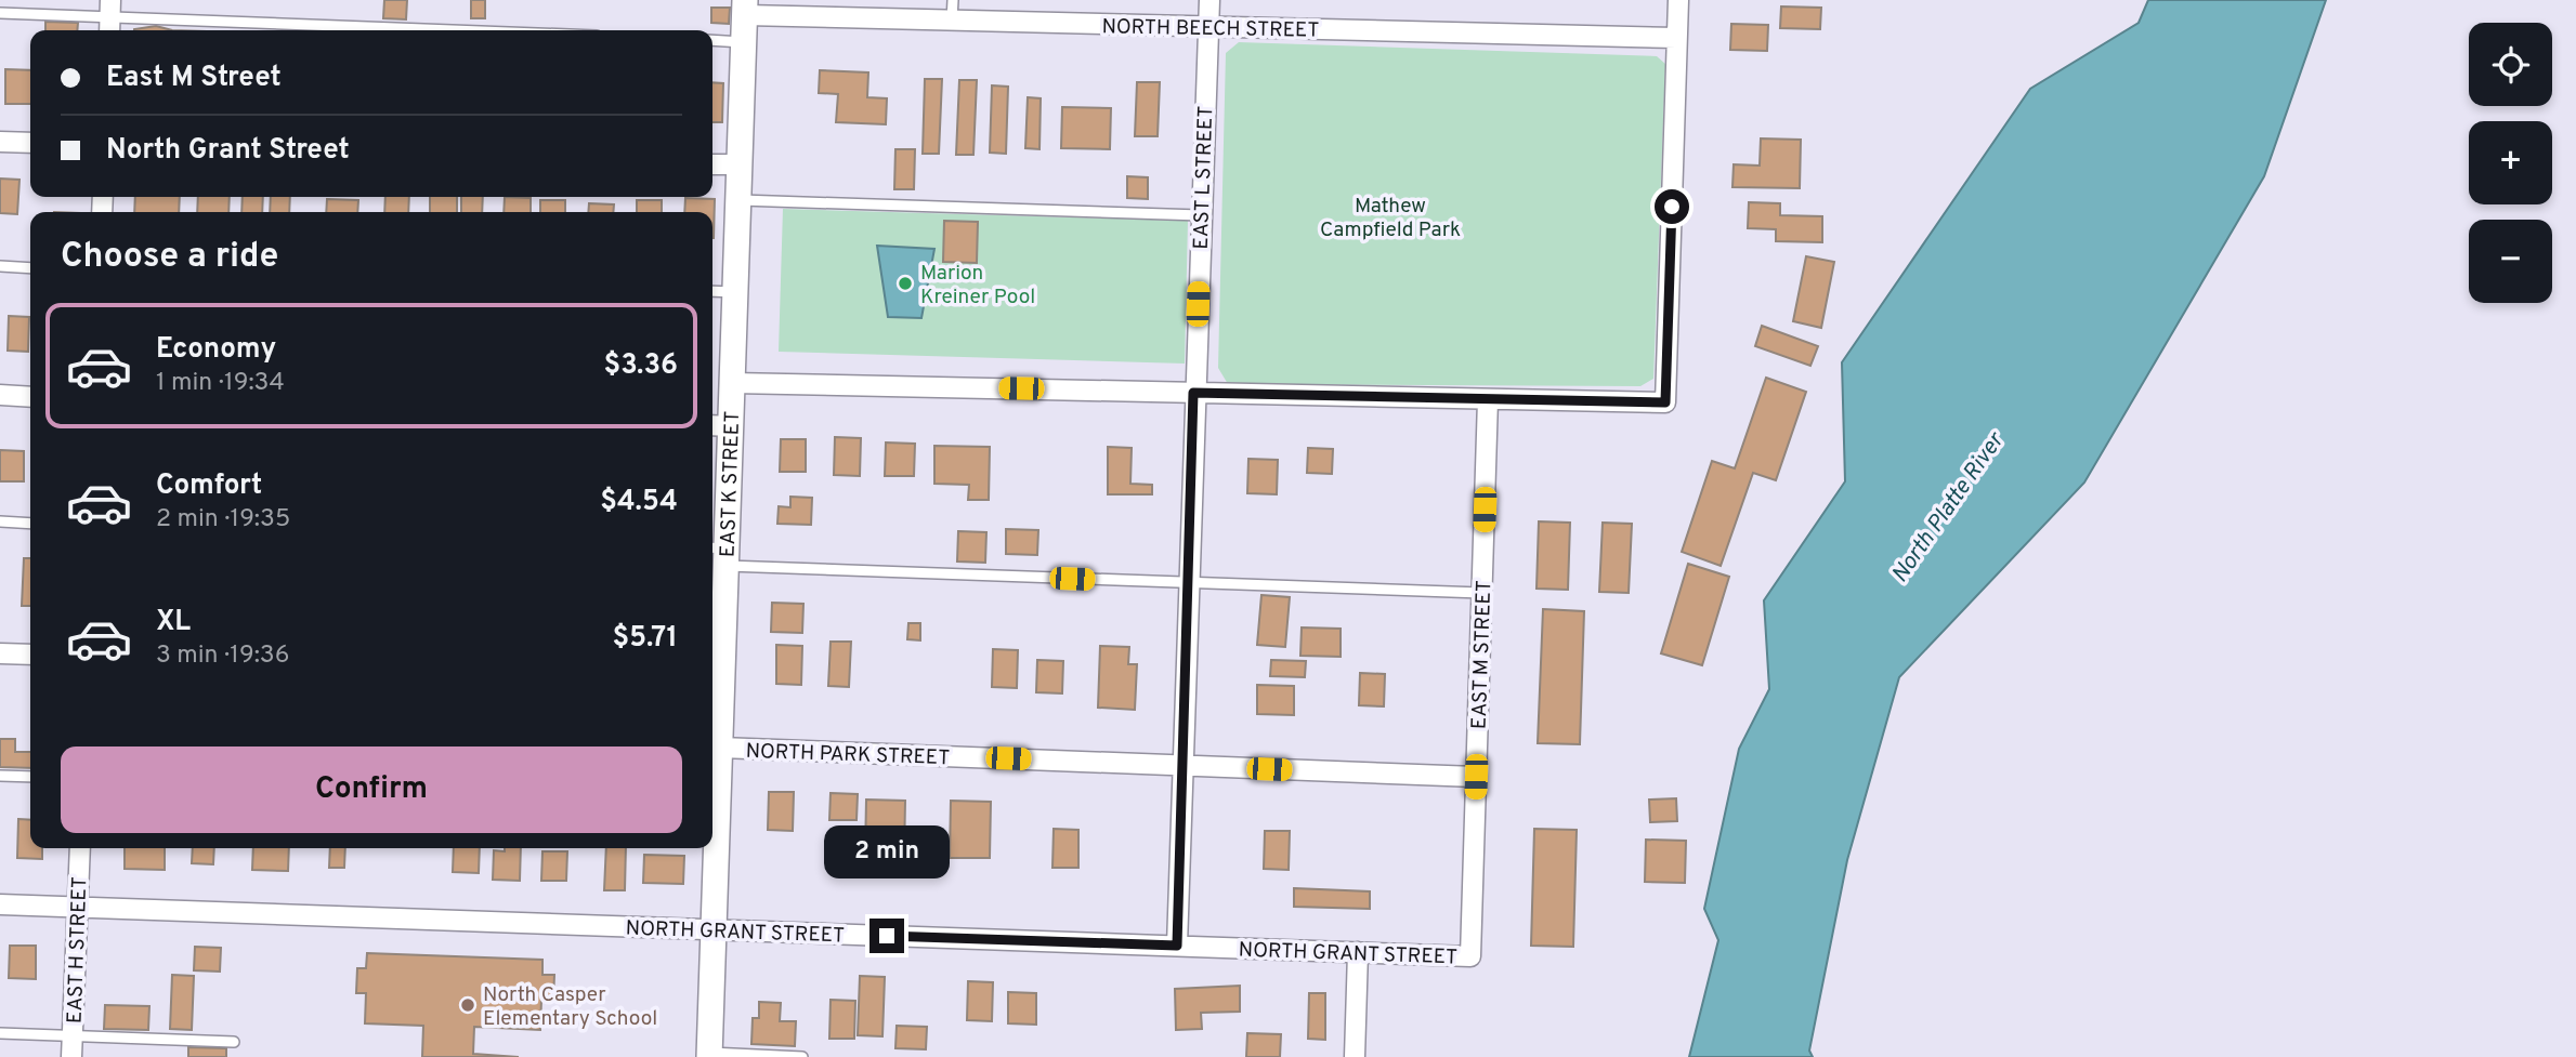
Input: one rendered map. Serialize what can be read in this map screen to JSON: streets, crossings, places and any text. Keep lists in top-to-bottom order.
{
  "streets": {
    "street": [
      "NORTH BEECH STREET",
      "EAST L STREET",
      "EAST K STREET",
      "EAST M STREET",
      "NORTH PARK STREET",
      "NORTH GRANT STREET",
      "EAST H STREET"
    ]
  },
  "crossings": [
    ["NORTH BEECH STREET", "EAST L STREET"],
    ["NORTH BEECH STREET", "EAST K STREET"],
    ["EAST L STREET", "NORTH PARK STREET"],
    ["EAST L STREET", "NORTH GRANT STREET"],
    ["EAST K STREET", "NORTH PARK STREET"],
    ["EAST K STREET", "NORTH GRANT STREET"],
    ["EAST M STREET", "NORTH PARK STREET"],
    ["EAST M STREET", "NORTH GRANT STREET"],
    ["NORTH GRANT STREET", "EAST H STREET"]
  ],
  "water": ["North Platte River"],
  "parks": ["Mathew Campfield Park"],
  "places": ["Marion Kreiner Pool", "North Casper Elementary School"],
  "page": {
    "map_buttons": ["+", "−"],
    "banner": ["East M Street", "North Grant Street"],
    "heading": "Choose a ride",
    "list": [
      {
        "name": "Economy",
        "note": "1 min · 19:34",
        "value": "$3.36"
      },
      {
        "name": "Comfort",
        "note": "2 min · 19:35",
        "value": "$4.54"
      },
      {
        "name": "XL",
        "note": "3 min · 19:36",
        "value": "$5.71"
      }
    ],
    "buttons": "Confirm",
    "bubble": "2 min"
  }
}
